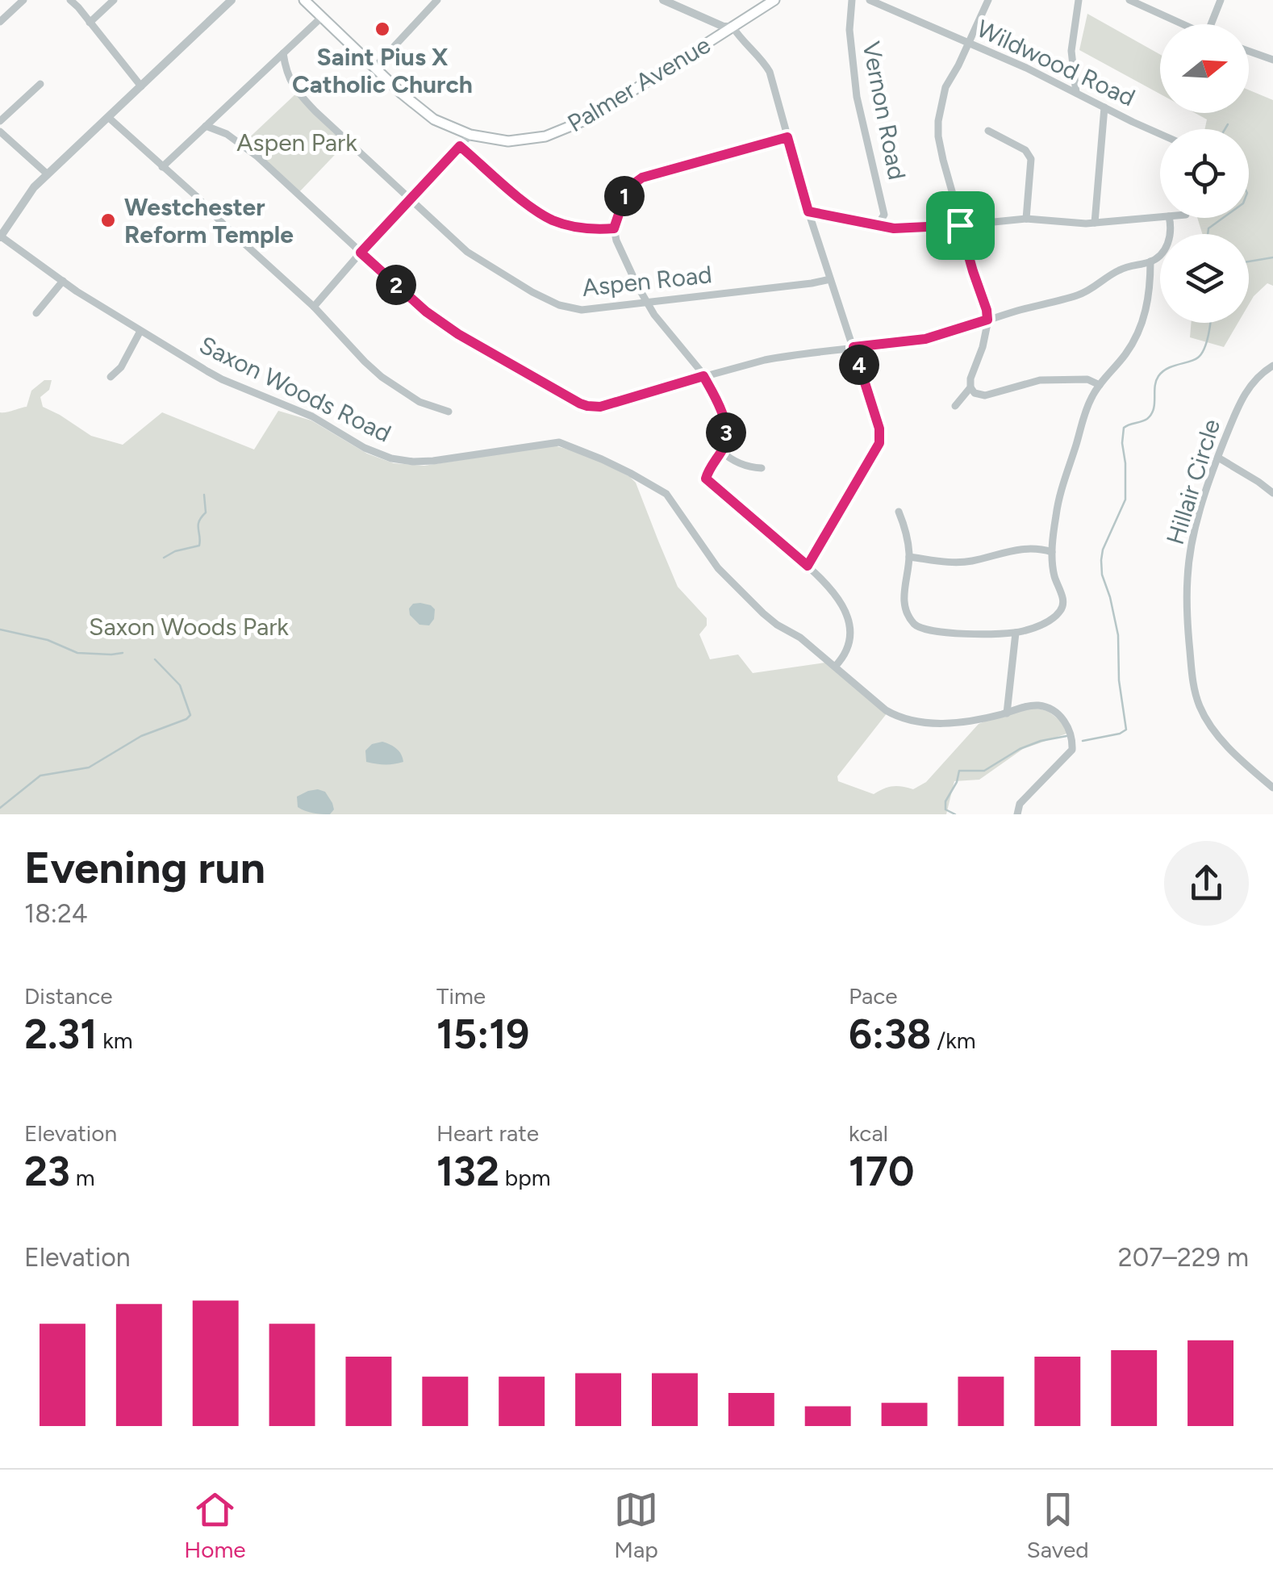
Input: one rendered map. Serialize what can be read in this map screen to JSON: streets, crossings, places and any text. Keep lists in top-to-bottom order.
{
  "streets": {
    "main road": ["Palmer Avenue"],
    "street": [
      "Wildwood Road",
      "Vernon Road",
      "Aspen Road",
      "Saxon Woods Road",
      "Hillair Circle"
    ]
  },
  "parks": ["Aspen Park", "Saxon Woods Park"],
  "places": ["Saint Pius X Catholic Church", "Westchester Reform Temple"],
  "north": "right",
  "page": {
    "pins": [
      "1",
      "2",
      "4",
      "3"
    ],
    "heading": ["Evening run", "18:24"],
    "stats": [
      ["Distance", "2.31 km"],
      ["Time", "15:19"],
      ["Pace", "6:38 /km"],
      ["Elevation", "23 m"],
      ["Heart rate", "132 bpm"],
      ["kcal", "170"]
    ],
    "chart": ["Elevation", "207–229 m"],
    "tabs": ["Home", "Map", "Saved"]
  }
}
